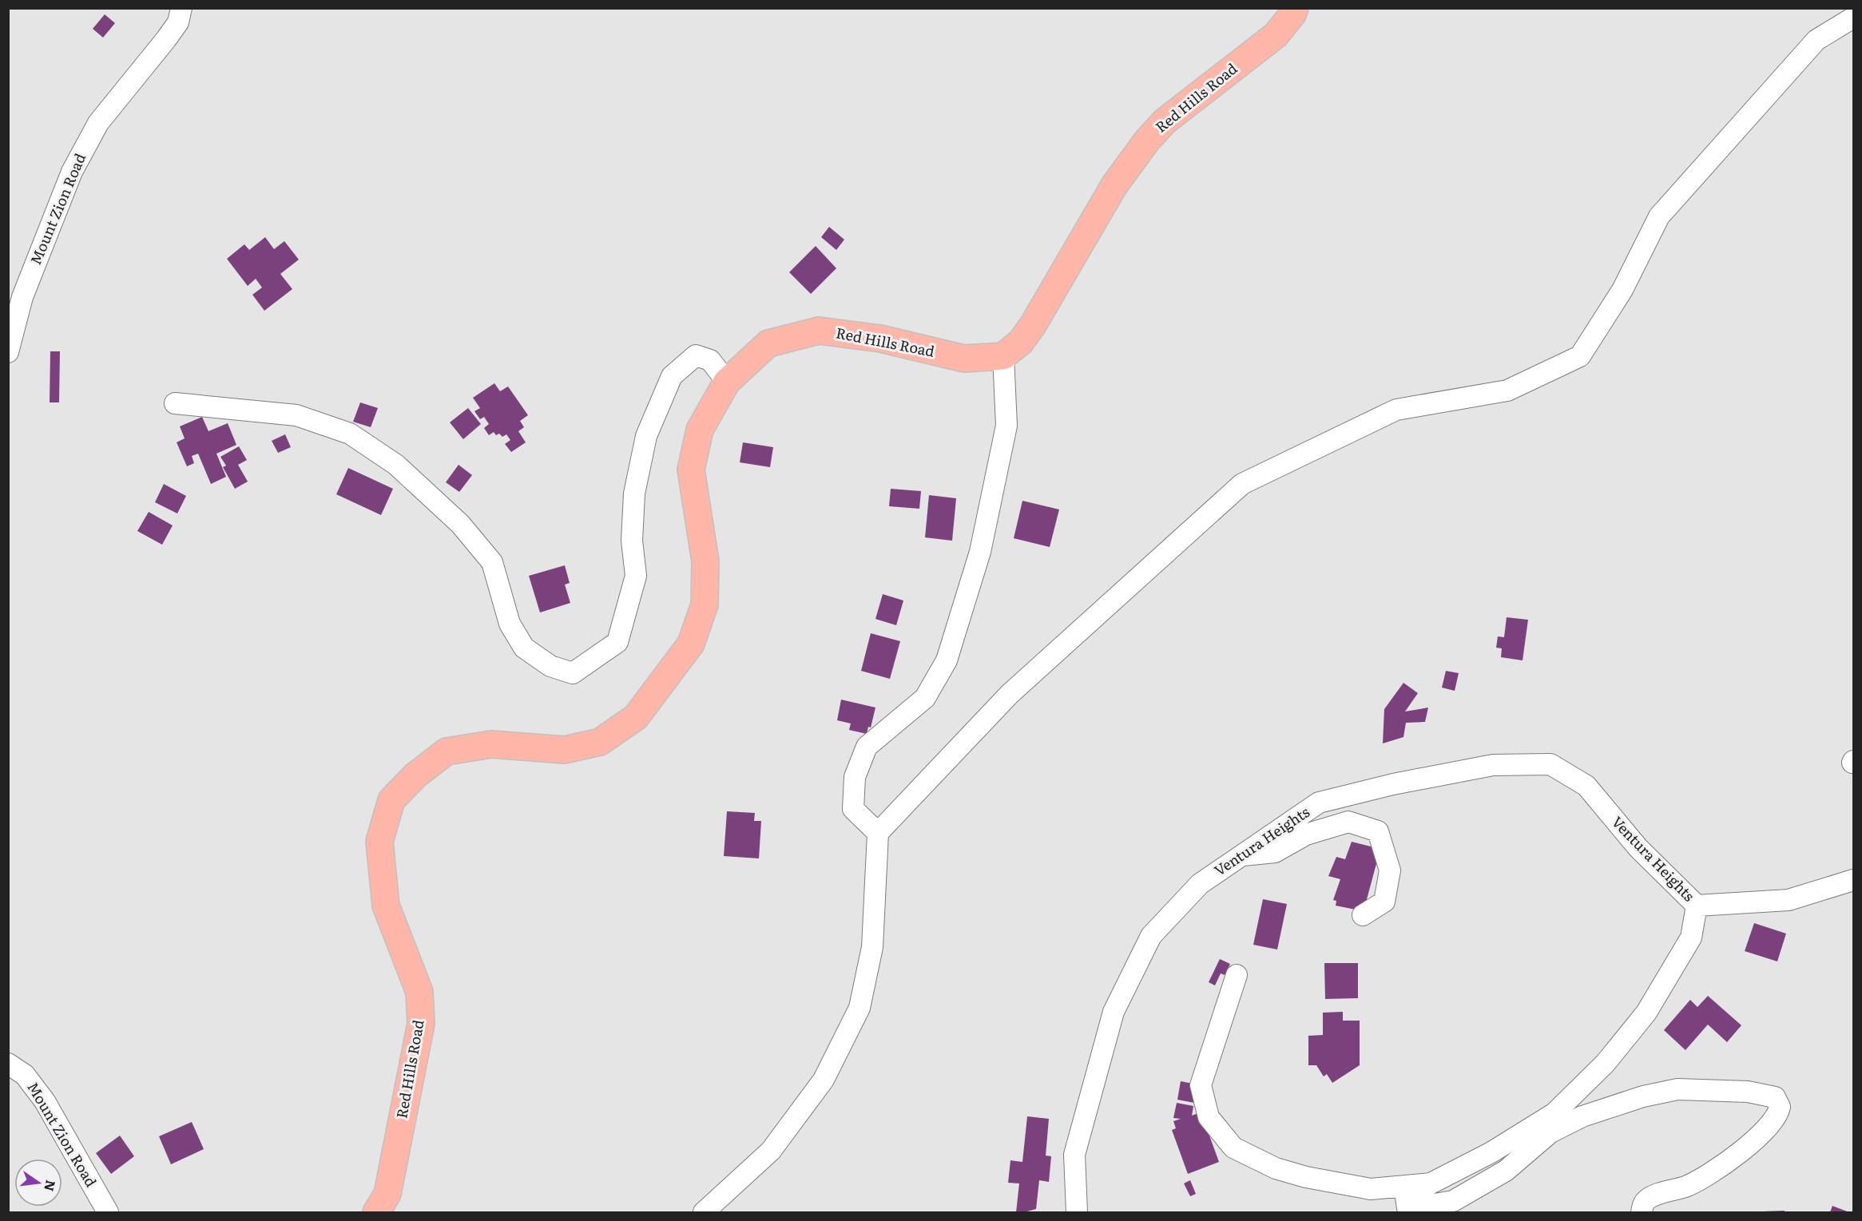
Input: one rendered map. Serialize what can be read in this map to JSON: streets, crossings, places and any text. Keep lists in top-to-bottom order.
{
  "streets": {
    "main road": ["Red Hills Road"],
    "street": ["Mount Zion Road", "Ventura Heights"]
  },
  "north": "right"
}
